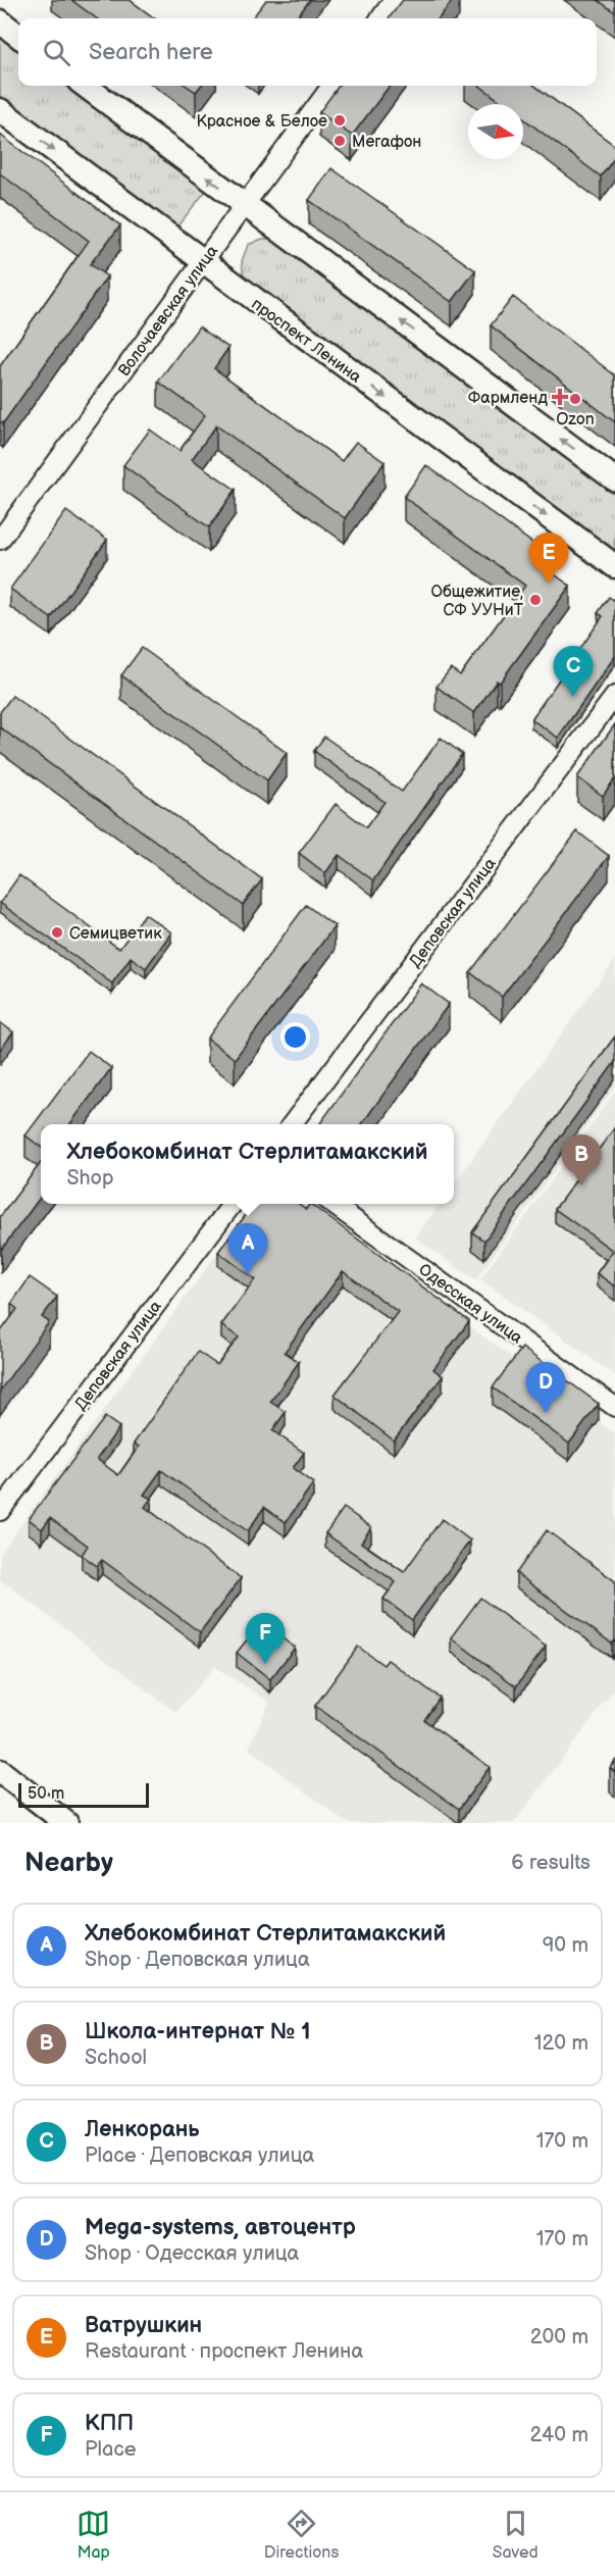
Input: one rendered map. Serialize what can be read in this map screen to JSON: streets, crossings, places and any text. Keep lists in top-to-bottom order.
{
  "streets": {
    "main road": ["проспект Ленина"],
    "street": ["Волочаевская улица", "Деповская улица", "Одесская улица"]
  },
  "crossings": [
    ["Волочаевская улица", "проспект Ленина"]
  ],
  "places": {
    "other": [
      "Красное & Белое",
      "Мегафон",
      "Ozon",
      "Общежитие, СФ УУНиТ",
      "Семицветик"
    ],
    "health": ["Фармленд"]
  },
  "scale_bar": "50 m",
  "north": "right",
  "page": {
    "search": "Search here",
    "pins": [
      "E",
      "C",
      "B",
      "A",
      "D",
      "F"
    ],
    "popup": ["Хлебокомбинат Стерлитамакский", "Shop"],
    "scale": "50 m",
    "heading": ["Nearby", "6 results"],
    "list": [
      {
        "mark": "A",
        "name": "Хлебокомбинат Стерлитамакский",
        "note": "Shop · Деповская улица",
        "value": "90 m"
      },
      {
        "mark": "B",
        "name": "Школа-интернат № 1",
        "note": "School",
        "value": "120 m"
      },
      {
        "mark": "C",
        "name": "Ленкорань",
        "note": "Place · Деповская улица",
        "value": "170 m"
      },
      {
        "mark": "D",
        "name": "Mega-systems, автоцентр",
        "note": "Shop · Одесская улица",
        "value": "170 m"
      },
      {
        "mark": "E",
        "name": "Ватрушкин",
        "note": "Restaurant · проспект Ленина",
        "value": "200 m"
      },
      {
        "mark": "F",
        "name": "КПП",
        "note": "Place",
        "value": "240 m"
      }
    ],
    "nav": ["Map", "Directions", "Saved"]
  }
}
